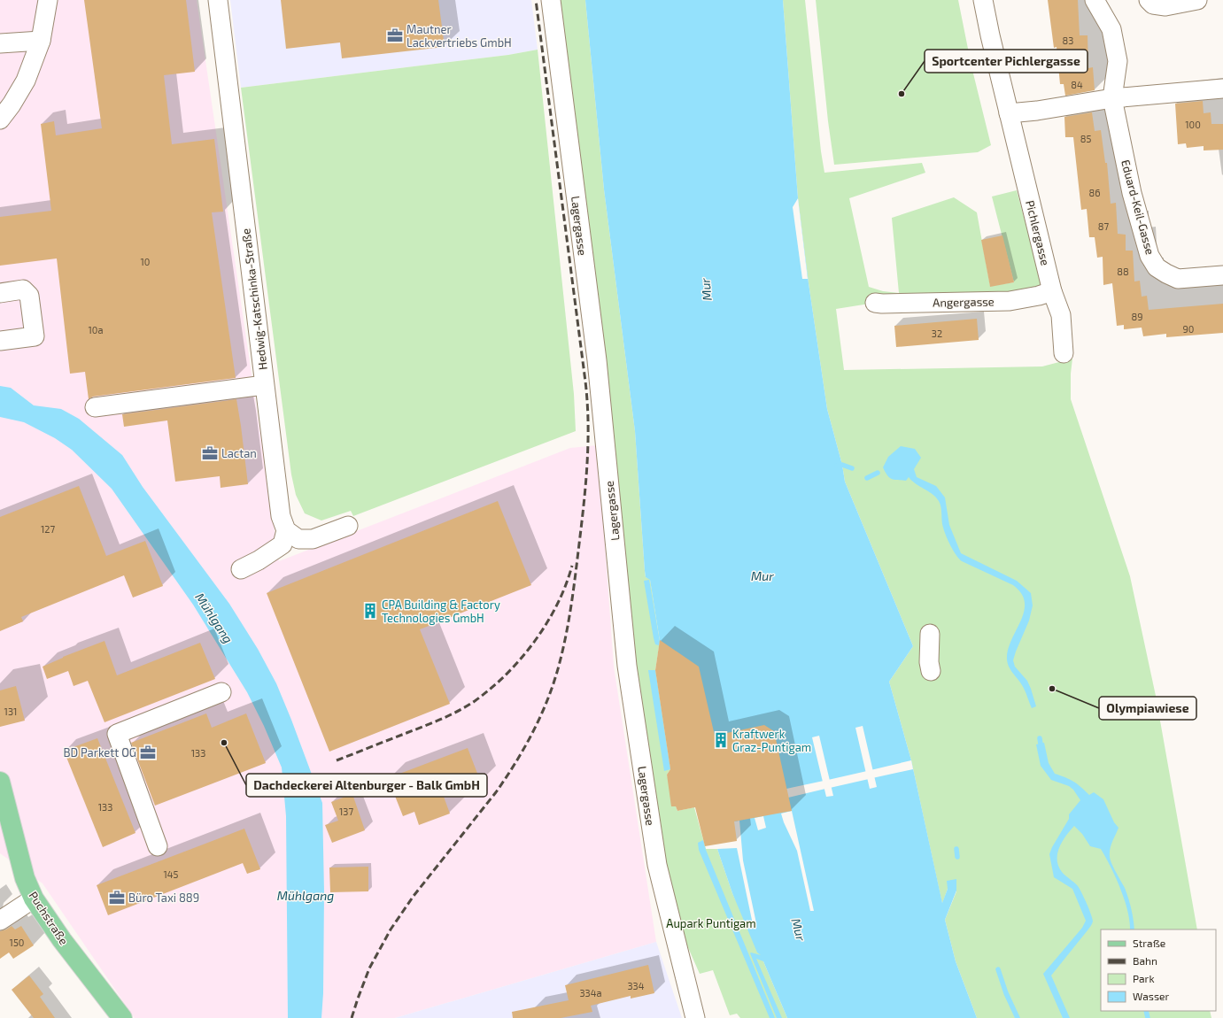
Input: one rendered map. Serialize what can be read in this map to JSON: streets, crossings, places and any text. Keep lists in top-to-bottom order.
{
  "streets": {
    "main road": ["Puchstraße"],
    "street": [
      "Eduard-Keil-Gasse",
      "Lagergasse",
      "Pichlergasse",
      "Hedwig-Katschinka-Straße",
      "Angergasse"
    ]
  },
  "crossings": [
    ["Pichlergasse", "Angergasse"]
  ],
  "water": ["Mur", "Mühlgang"],
  "parks": ["Aupark Puntigam"],
  "places": {
    "office": [
      "Mautner Lackvertriebs GmbH",
      "Lactan",
      "BD Parkett OG",
      "Büro Taxi 889"
    ],
    "other": ["Sportcenter Pichlergasse", "Olympiawiese", "Dachdeckerei Altenburger - Balk GmbH"],
    "building": ["CPA Building & Factory Technologies GmbH", "Kraftwerk Graz-Puntigam"]
  },
  "house_numbers": [
    "83",
    "84",
    "100",
    "85",
    "86",
    "87",
    "10",
    "88",
    "89",
    "90",
    "10a",
    "32",
    "127",
    "131",
    "133",
    "133",
    "137",
    "145",
    "150",
    "334",
    "334a"
  ],
  "legend": [
    "Straße",
    "Bahn",
    "Park",
    "Wasser"
  ]
}
